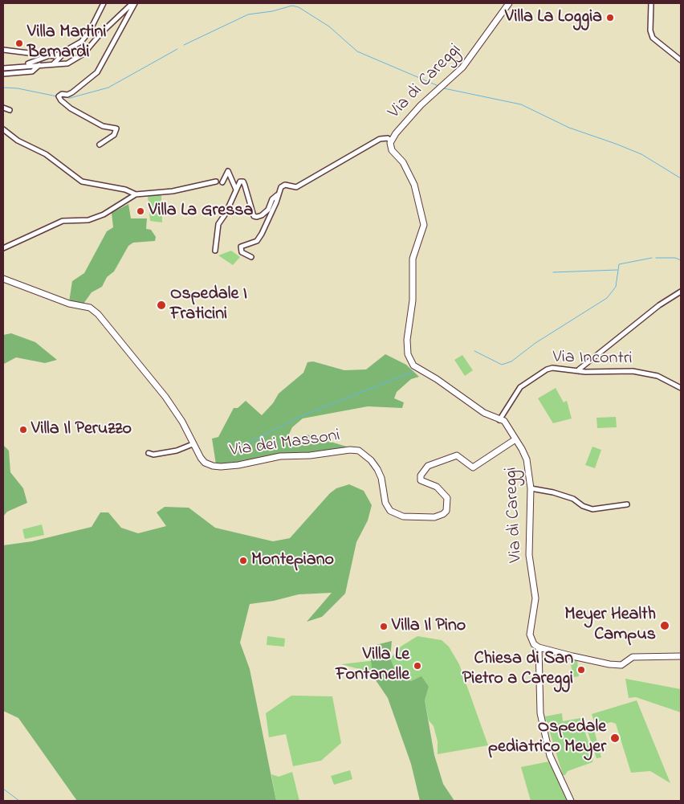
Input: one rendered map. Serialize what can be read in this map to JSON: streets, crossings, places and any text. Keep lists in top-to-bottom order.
{
  "streets": {
    "street": ["Via di Careggi", "Via Incontri", "Via dei Massoni"]
  },
  "crossings": [
    ["Via di Careggi", "Via Incontri"],
    ["Via di Careggi", "Via dei Massoni"]
  ],
  "places": [
    "Villa La Loggia",
    "Villa Martini Bernardi",
    "Villa La Gressa",
    "Ospedale I Fraticini",
    "Villa Il Peruzzo",
    "Montepiano",
    "Meyer Health Campus",
    "Villa Il Pino",
    "Villa Le Fontanelle",
    "Chiesa di San Pietro a Careggi",
    "Ospedale pediatrico Meyer"
  ]
}
